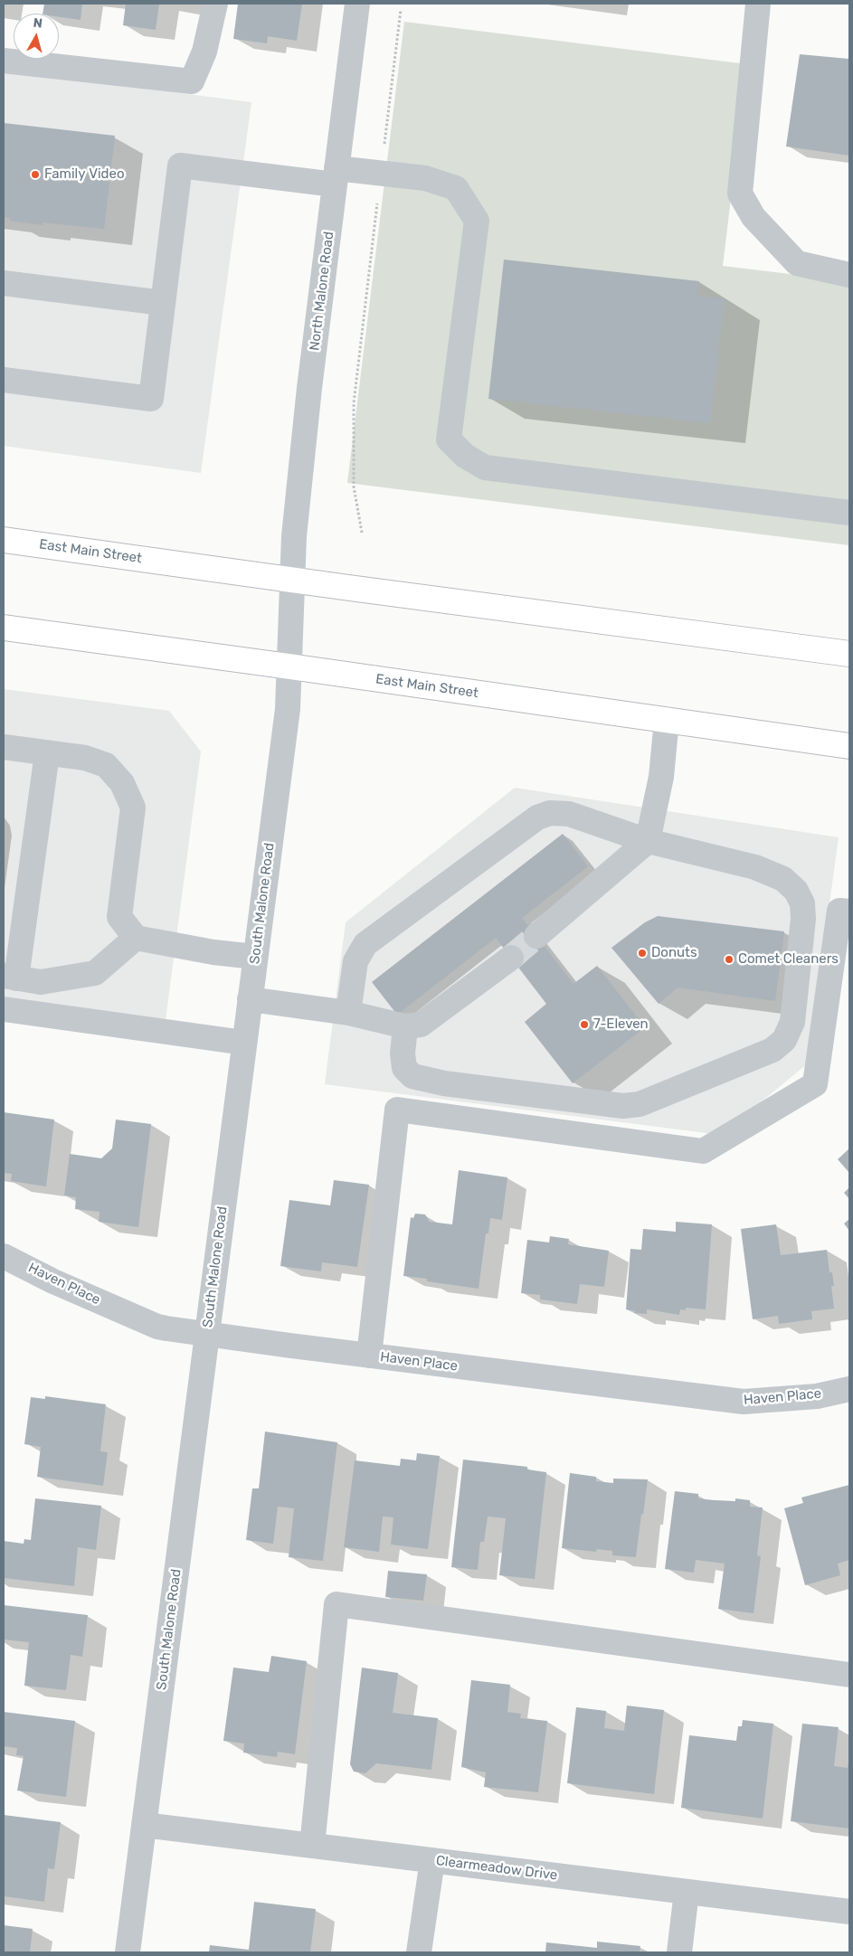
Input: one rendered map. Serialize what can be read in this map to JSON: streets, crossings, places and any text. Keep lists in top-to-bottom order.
{
  "streets": {
    "main road": ["East Main Street"],
    "street": [
      "North Malone Road",
      "South Malone Road",
      "Haven Place",
      "Clearmeadow Drive"
    ]
  },
  "crossings": [
    ["North Malone Road", "East Main Street"],
    ["North Malone Road", "South Malone Road"],
    ["East Main Street", "South Malone Road"],
    ["South Malone Road", "Haven Place"],
    ["South Malone Road", "Clearmeadow Drive"]
  ],
  "places": [
    "Family Video",
    "Donuts",
    "Comet Cleaners",
    "7-Eleven"
  ],
  "north": "top"
}
